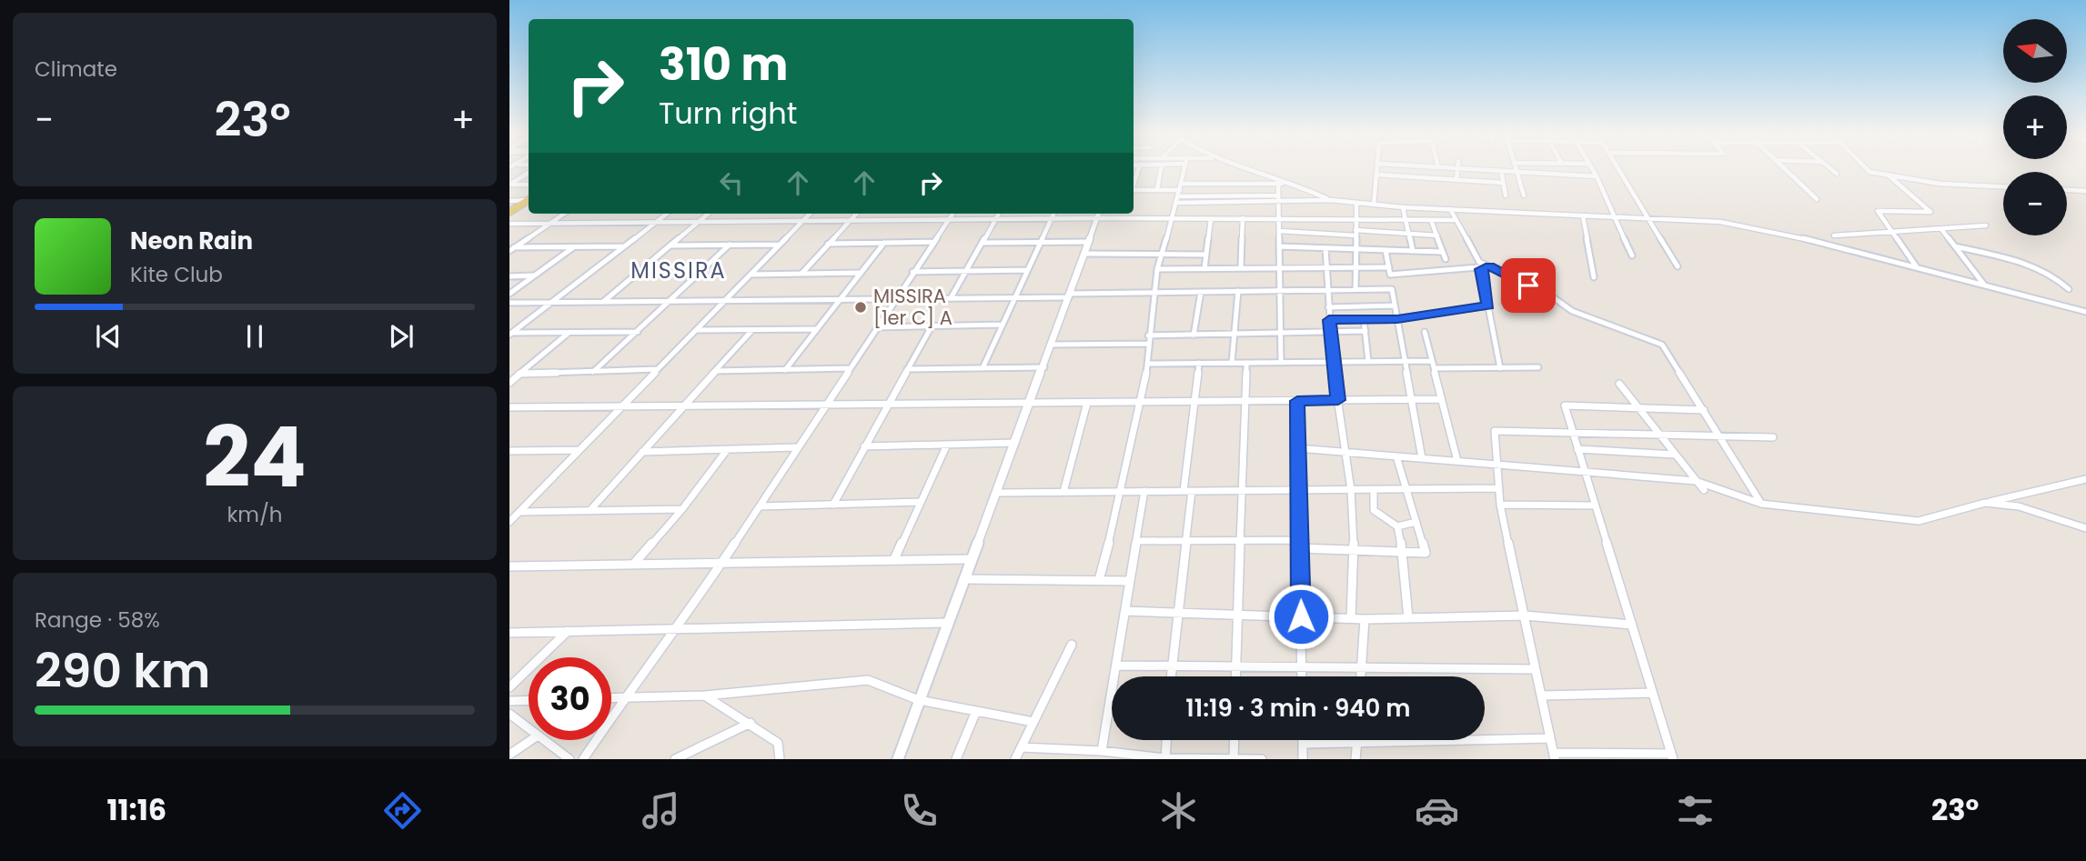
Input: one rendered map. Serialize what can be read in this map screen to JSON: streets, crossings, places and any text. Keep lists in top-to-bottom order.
{
  "districts": ["MISSIRA"],
  "places": ["MISSIRA [1er C] A"],
  "north": "left",
  "page": {
    "tile": [
      "Climate",
      ["24", "km/h"],
      ["Range · 58%", "290 km"]
    ],
    "map_buttons": ["+", "−"],
    "turn": ["310 m", "Turn right"],
    "heat": ["−", "23°", "+"],
    "song": ["Neon Rain", "Kite Club"],
    "limit": "30",
    "trip": "11:19 · 3 min · 940 m",
    "tabs": ["11:16", "23°"]
  }
}
